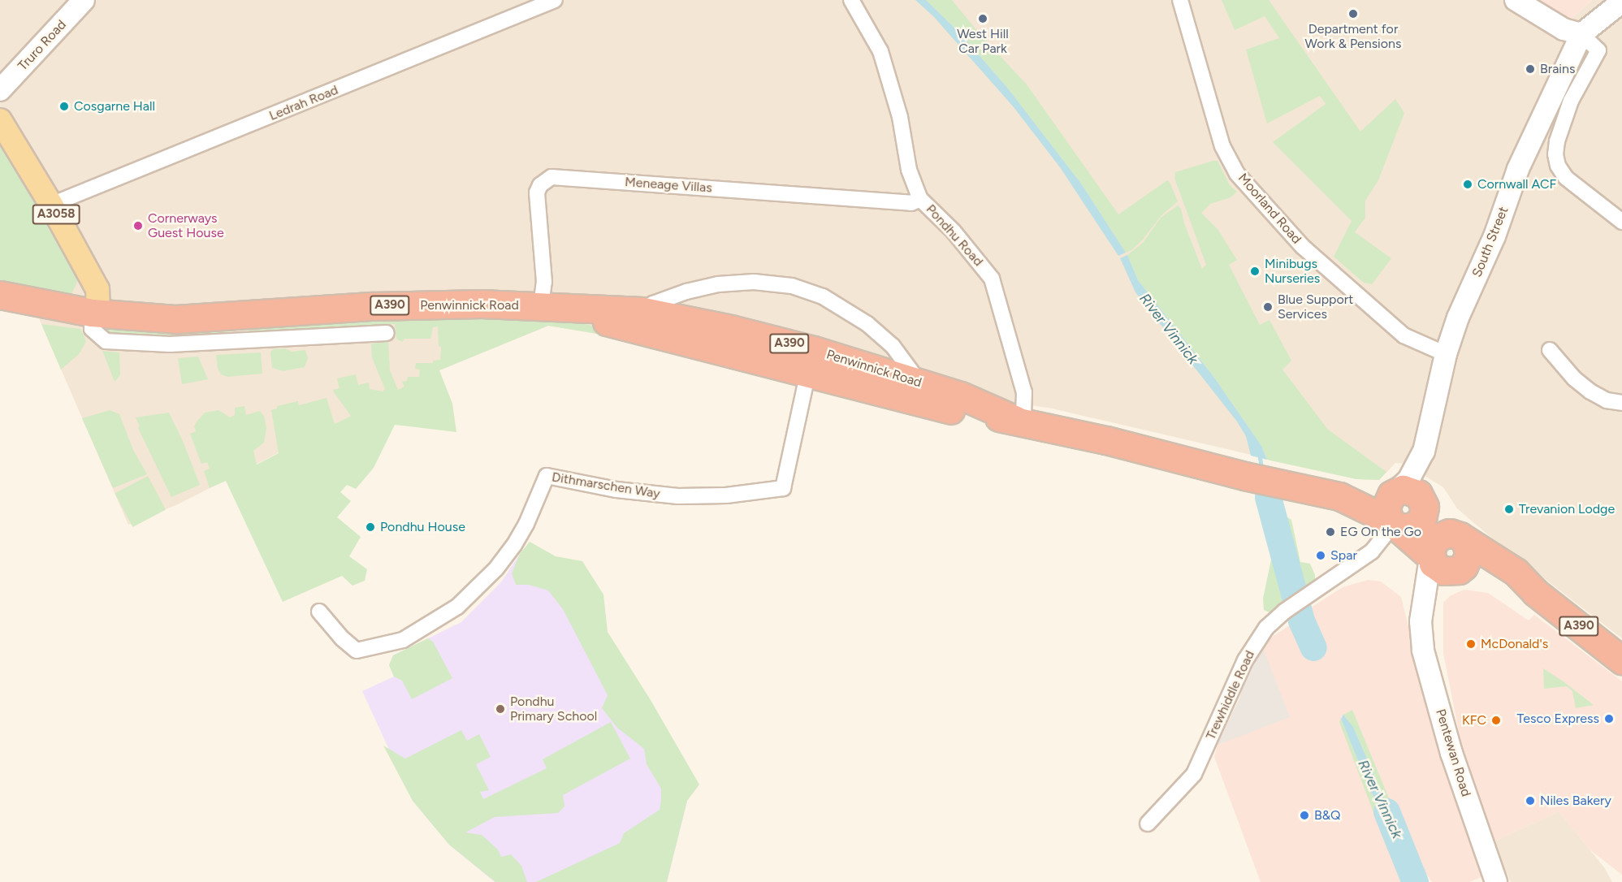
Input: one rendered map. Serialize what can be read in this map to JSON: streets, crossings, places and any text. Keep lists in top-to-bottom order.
{
  "streets": {
    "highway": ["A390", "Penwinnick Road"],
    "main road": ["A3058"],
    "street": [
      "Truro Road",
      "Ledrah Road",
      "Meneage Villas",
      "Moorland Road",
      "Pondhu Road",
      "South Street",
      "Dithmarschen Way",
      "Trewhiddle Road",
      "Pentewan Road"
    ]
  },
  "crossings": [
    ["Ledrah Road", "A3058"],
    ["Meneage Villas", "Pondhu Road"],
    ["Meneage Villas", "Penwinnick Road"],
    ["Moorland Road", "South Street"],
    ["A3058", "Penwinnick Road"],
    ["Pondhu Road", "Penwinnick Road"],
    ["South Street", "A390"],
    ["South Street", "Penwinnick Road"],
    ["South Street", "Trewhiddle Road"],
    ["A390", "Penwinnick Road"],
    ["A390", "Trewhiddle Road"],
    ["A390", "Pentewan Road"],
    ["Penwinnick Road", "Dithmarschen Way"],
    ["Penwinnick Road", "Trewhiddle Road"]
  ],
  "water": ["River Vinnick"],
  "places": [
    "Department for Work & Pensions",
    "West Hill Car Park",
    "Brains",
    "Cosgarne Hall",
    "Cornwall ACF",
    "Cornerways Guest House",
    "Minibugs Nurseries",
    "Blue Support Services",
    "Trevanion Lodge",
    "Pondhu House",
    "EG On the Go",
    "Spar",
    "McDonald's",
    "Pondhu Primary School",
    "Tesco Express",
    "KFC",
    "Niles Bakery",
    "B&Q"
  ]
}
